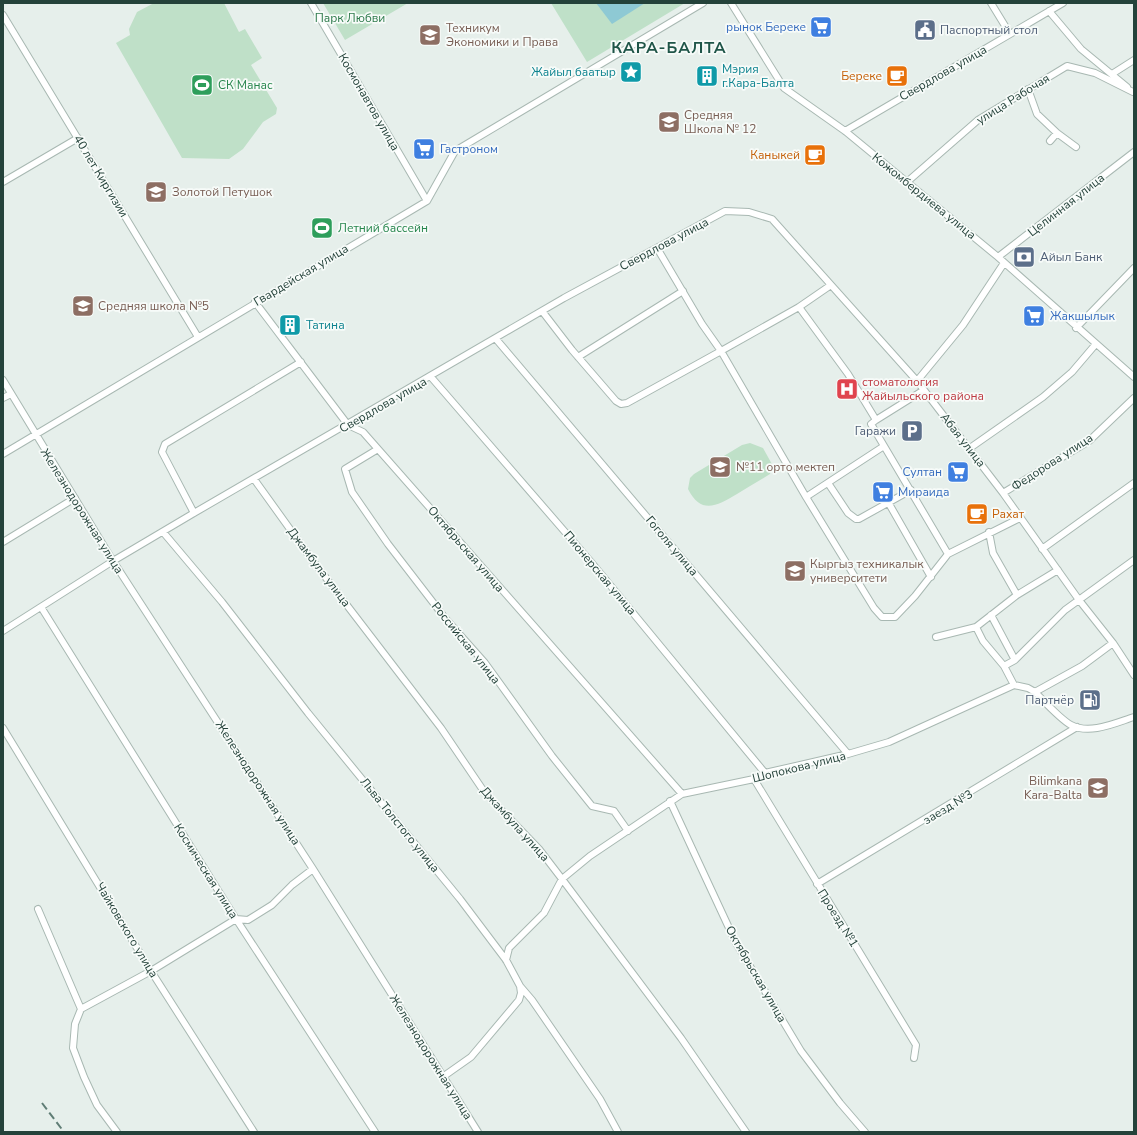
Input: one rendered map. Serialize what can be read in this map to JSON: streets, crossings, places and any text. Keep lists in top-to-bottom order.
{
  "streets": {
    "street": [
      "Свердлова улица",
      "улица Рабочая",
      "Космонавтов улица",
      "40 лет Киргизии",
      "Кожомбердиева улица",
      "Целинная улица",
      "Гвардейская улица",
      "Абая улица",
      "Федорова улица",
      "Железнодорожная улица",
      "Гоголя улица",
      "Октябрьская улица",
      "Джамбула улица",
      "Пионерская улица",
      "Российская улица",
      "Шопокова улица",
      "заезд №3",
      "Льва Толстого улица",
      "Космическая улица",
      "Проезд №1",
      "Чайковского улица"
    ]
  },
  "crossings": [
    ["Свердлова улица", "Кожомбердиева улица"],
    ["Свердлова улица", "Абая улица"],
    ["Свердлова улица", "Железнодорожная улица"],
    ["Свердлова улица", "Гоголя улица"],
    ["Свердлова улица", "Октябрьская улица"],
    ["Свердлова улица", "Джамбула улица"],
    ["Свердлова улица", "Пионерская улица"],
    ["Свердлова улица", "Льва Толстого улица"],
    ["Свердлова улица", "Космическая улица"],
    ["улица Рабочая", "Кожомбердиева улица"],
    ["Космонавтов улица", "Гвардейская улица"],
    ["40 лет Киргизии", "Гвардейская улица"],
    ["Кожомбердиева улица", "Целинная улица"],
    ["Гвардейская улица", "Железнодорожная улица"],
    ["Гвардейская улица", "Октябрьская улица"],
    ["Абая улица", "Федорова улица"],
    ["Гоголя улица", "Шопокова улица"],
    ["Октябрьская улица", "Российская улица"],
    ["Октябрьская улица", "Шопокова улица"],
    ["Джамбула улица", "Шопокова улица"],
    ["Пионерская улица", "Шопокова улица"],
    ["Российская улица", "Шопокова улица"],
    ["Шопокова улица", "Льва Толстого улица"],
    ["Шопокова улица", "Проезд №1"],
    ["заезд №3", "Проезд №1"]
  ],
  "districts": ["КАРА-БАЛТА"],
  "parks": ["Парк Любви"],
  "places": {
    "supermarket": [
      "рынок Береке",
      "Гастроном",
      "Жакшылык",
      "Султан",
      "Мираида"
    ],
    "public building": ["Паспортный стол"],
    "school or university": [
      "Техникум Экономики и Права",
      "Средняя Школа № 12",
      "Золотой Петушок",
      "Средняя школа №5",
      "№11 орто мектеп",
      "Кыргыз техникалык университети",
      "Bilimkana Kara-Balta"
    ],
    "place": ["Жайыл баатыр"],
    "building": ["Мэрия г.Кара-Балта", "Татина"],
    "cafe": ["Береке", "Каныкей", "Рахат"],
    "sports": ["СК Манас", "Летний бассейн"],
    "bank": ["Айыл Банк"],
    "hospital": ["стоматология Жайыльского района"],
    "parking": ["Гаражи"],
    "fuel station": ["Партнёр"]
  }
}
